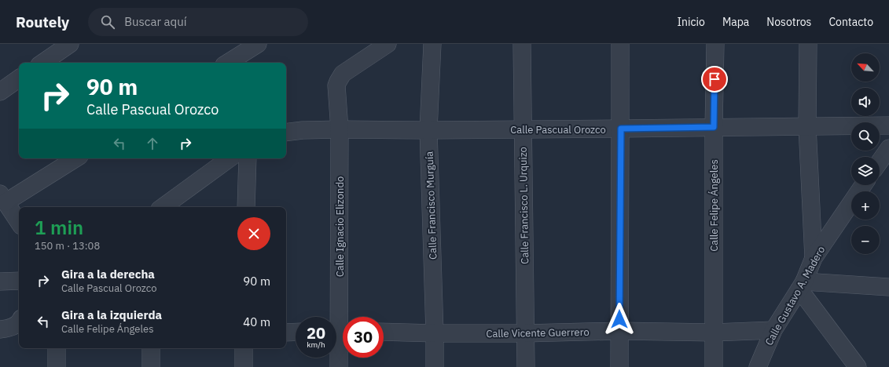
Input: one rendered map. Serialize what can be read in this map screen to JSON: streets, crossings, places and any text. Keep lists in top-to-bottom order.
{
  "streets": {
    "street": [
      "Calle Pascual Orozco",
      "Calle Francisco Murguía",
      "Calle Francisco L. Urquizo",
      "Calle Felipe Ángeles",
      "Calle Ignacio Elizondo",
      "Calle Gustavo A. Madero",
      "Calle Vicente Guerrero"
    ]
  },
  "crossings": [
    ["Calle Pascual Orozco", "Calle Francisco Murguía"],
    ["Calle Pascual Orozco", "Calle Francisco L. Urquizo"],
    ["Calle Pascual Orozco", "Calle Felipe Ángeles"],
    ["Calle Pascual Orozco", "Calle Ignacio Elizondo"],
    ["Calle Francisco Murguía", "Calle Vicente Guerrero"],
    ["Calle Francisco L. Urquizo", "Calle Vicente Guerrero"],
    ["Calle Felipe Ángeles", "Calle Vicente Guerrero"],
    ["Calle Gustavo A. Madero", "Calle Vicente Guerrero"]
  ],
  "north": "top left",
  "page": {
    "header": "Routely",
    "search": "Buscar aquí",
    "nav": [
      "Inicio",
      "Mapa",
      "Nosotros",
      "Contacto"
    ],
    "map_buttons": ["+", "−"],
    "turn": ["90 m", "Calle Pascual Orozco"],
    "heading": ["1 min", "150 m · 13:08"],
    "list": [
      {
        "name": "Gira a la derecha",
        "note": "Calle Pascual Orozco",
        "value": "90 m"
      },
      {
        "name": "Gira a la izquierda",
        "note": "Calle Felipe Ángeles",
        "value": "40 m"
      }
    ],
    "speed": "20 km/h",
    "limit": "30"
  }
}
